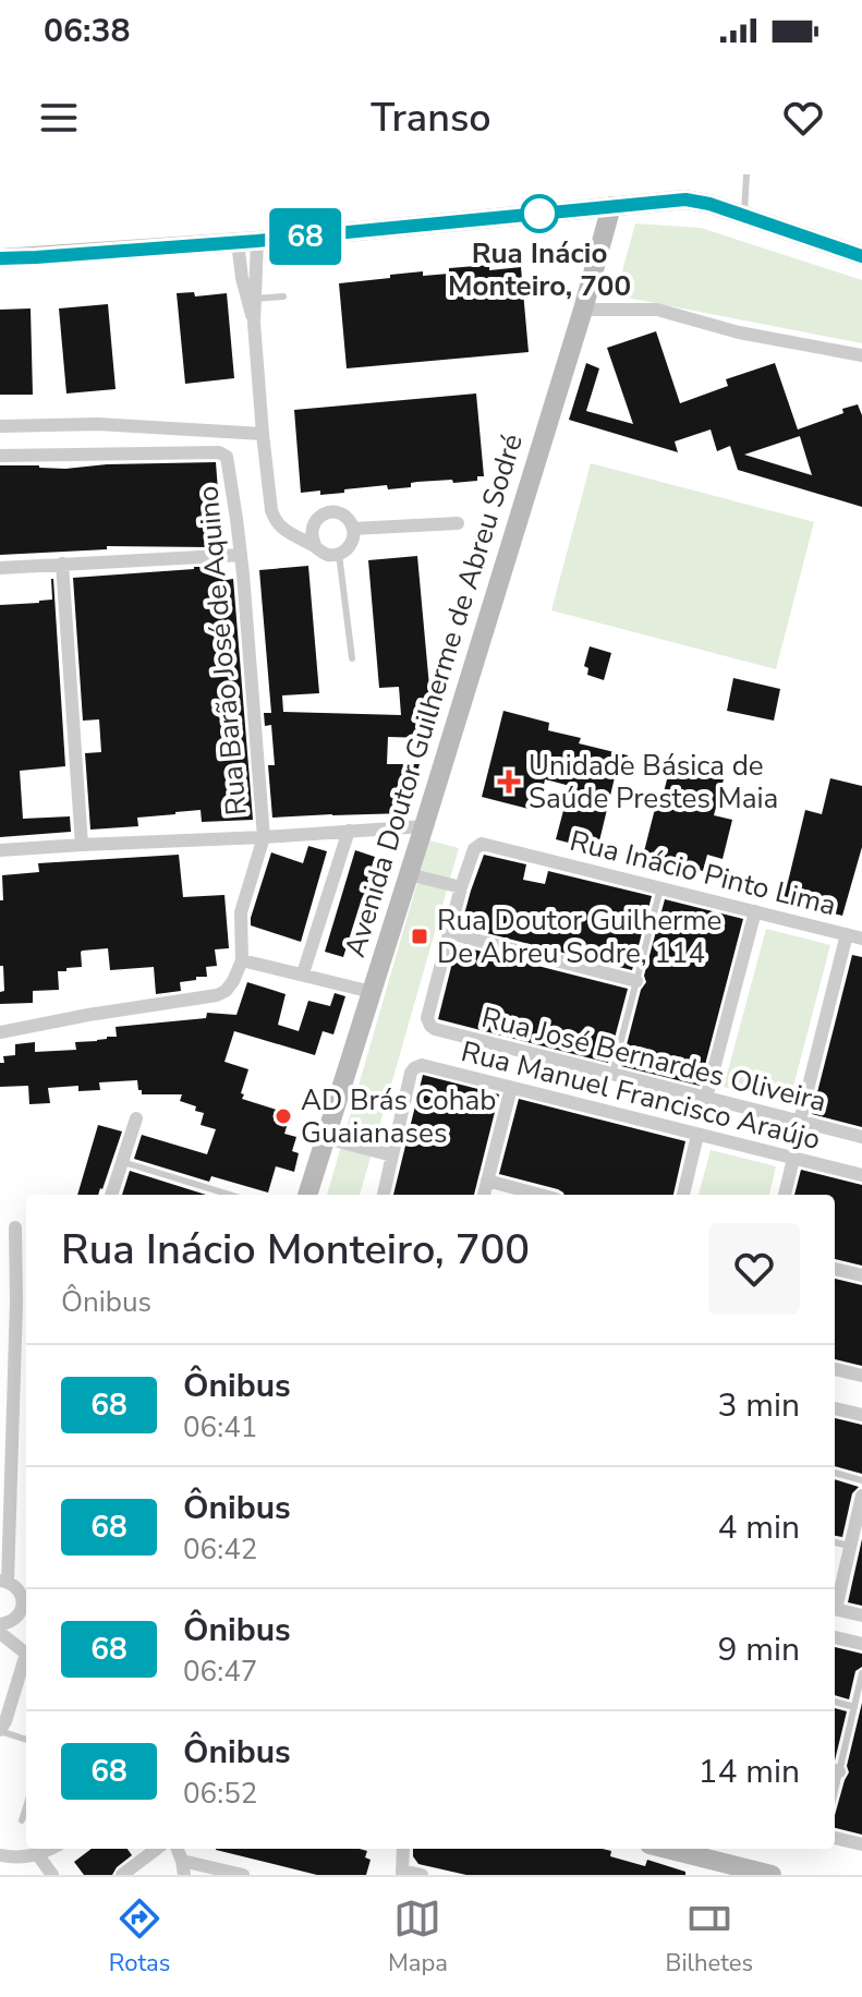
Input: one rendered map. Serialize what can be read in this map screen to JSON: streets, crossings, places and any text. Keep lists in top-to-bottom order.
{
  "streets": {
    "street": [
      "Rua Barão José de Aquino",
      "Avenida Doutor Guilherme de Abreu Sodré",
      "Rua Inácio Pinto Lima",
      "Rua José Bernardes Oliveira",
      "Rua Manuel Francisco Araújo"
    ]
  },
  "places": {
    "other": ["Rua Inácio Monteiro, 700", "AD Brás Cohab Guaianases"],
    "health": ["Unidade Básica de Saúde Prestes Maia"],
    "transit": ["Rua Doutor Guilherme De Abreu Sodre, 114"]
  },
  "lines": ["bus line 68"],
  "page": {
    "status": "06:38",
    "header": "Transo",
    "on_map": "68",
    "heading": ["Rua Inácio Monteiro, 700", "Ônibus"],
    "list": [
      {
        "mark": "68",
        "name": "Ônibus",
        "note": "06:41",
        "value": "3 min"
      },
      {
        "mark": "68",
        "name": "Ônibus",
        "note": "06:42",
        "value": "4 min"
      },
      {
        "mark": "68",
        "name": "Ônibus",
        "note": "06:47",
        "value": "9 min"
      },
      {
        "mark": "68",
        "name": "Ônibus",
        "note": "06:52",
        "value": "14 min"
      }
    ],
    "tabs": ["Rotas", "Mapa", "Bilhetes"]
  }
}
